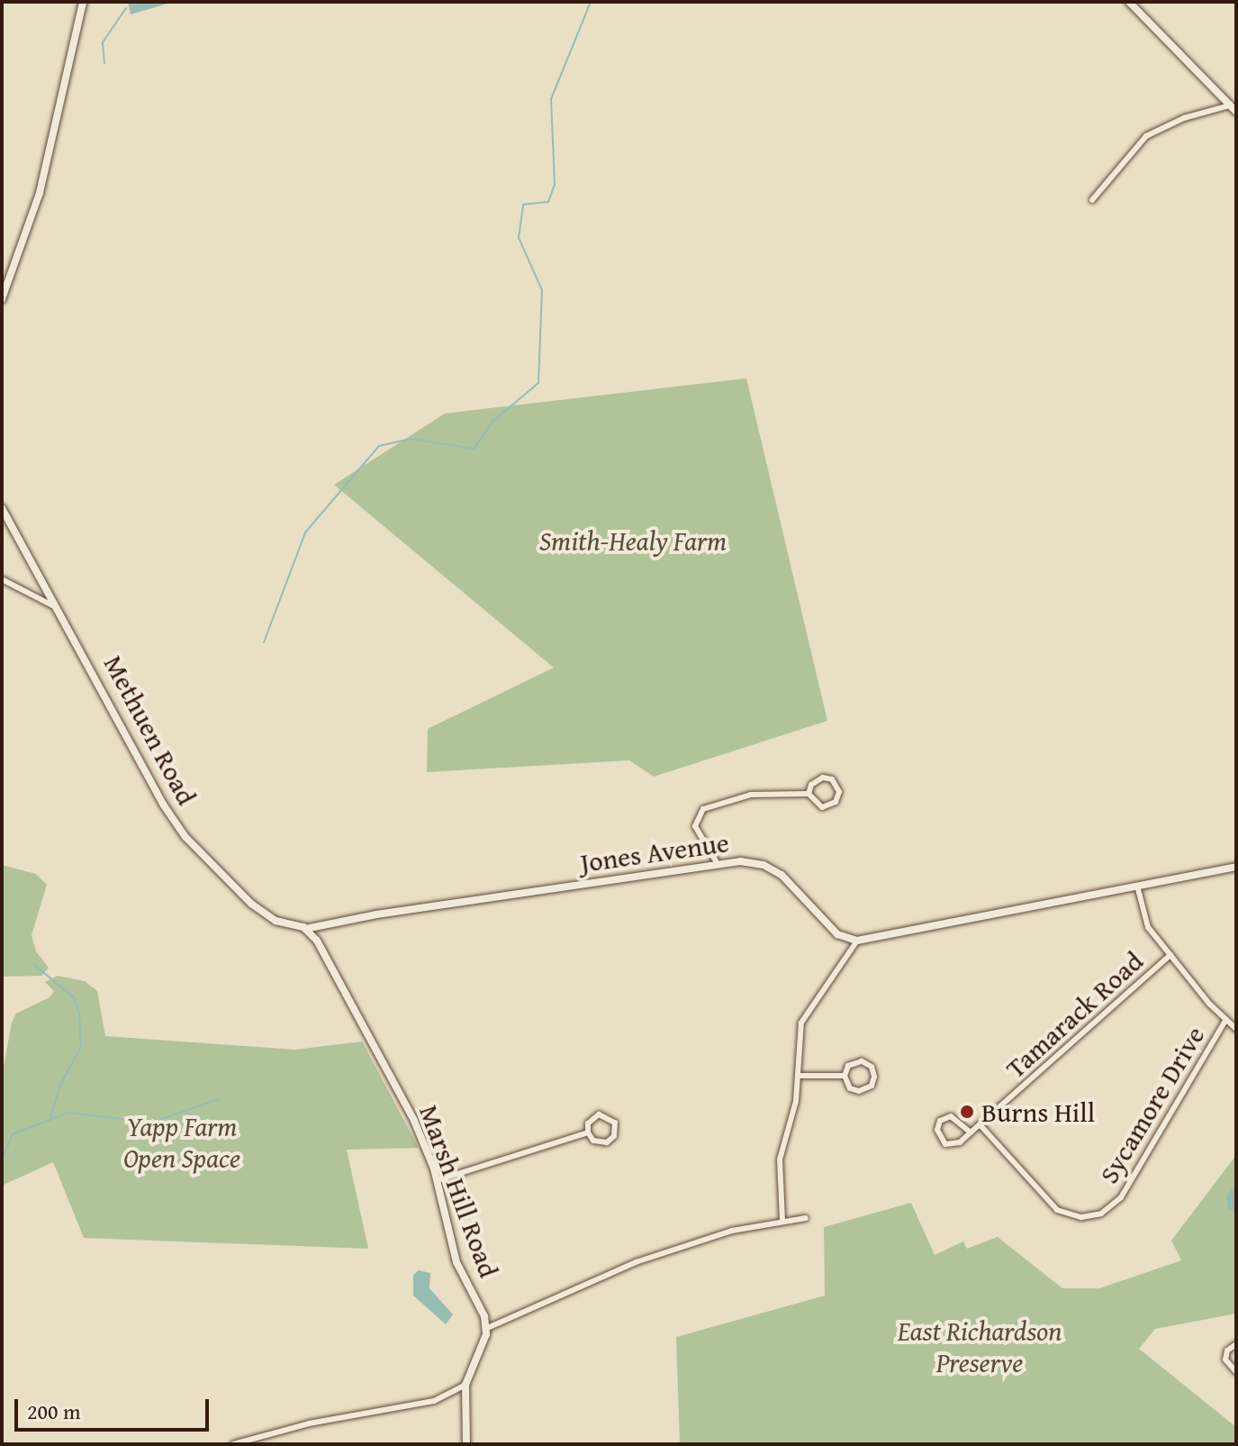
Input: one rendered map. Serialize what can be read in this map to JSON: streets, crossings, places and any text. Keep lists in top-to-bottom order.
{
  "streets": {
    "street": [
      "Methuen Road",
      "Jones Avenue",
      "Tamarack Road",
      "Sycamore Drive",
      "Marsh Hill Road"
    ]
  },
  "crossings": [
    ["Methuen Road", "Jones Avenue"],
    ["Methuen Road", "Marsh Hill Road"],
    ["Jones Avenue", "Marsh Hill Road"],
    ["Tamarack Road", "Sycamore Drive"]
  ],
  "parks": ["Smith-Healy Farm", "Yapp Farm Open Space", "East Richardson Preserve"],
  "places": ["Burns Hill"],
  "scale_bar": "200 m"
}
